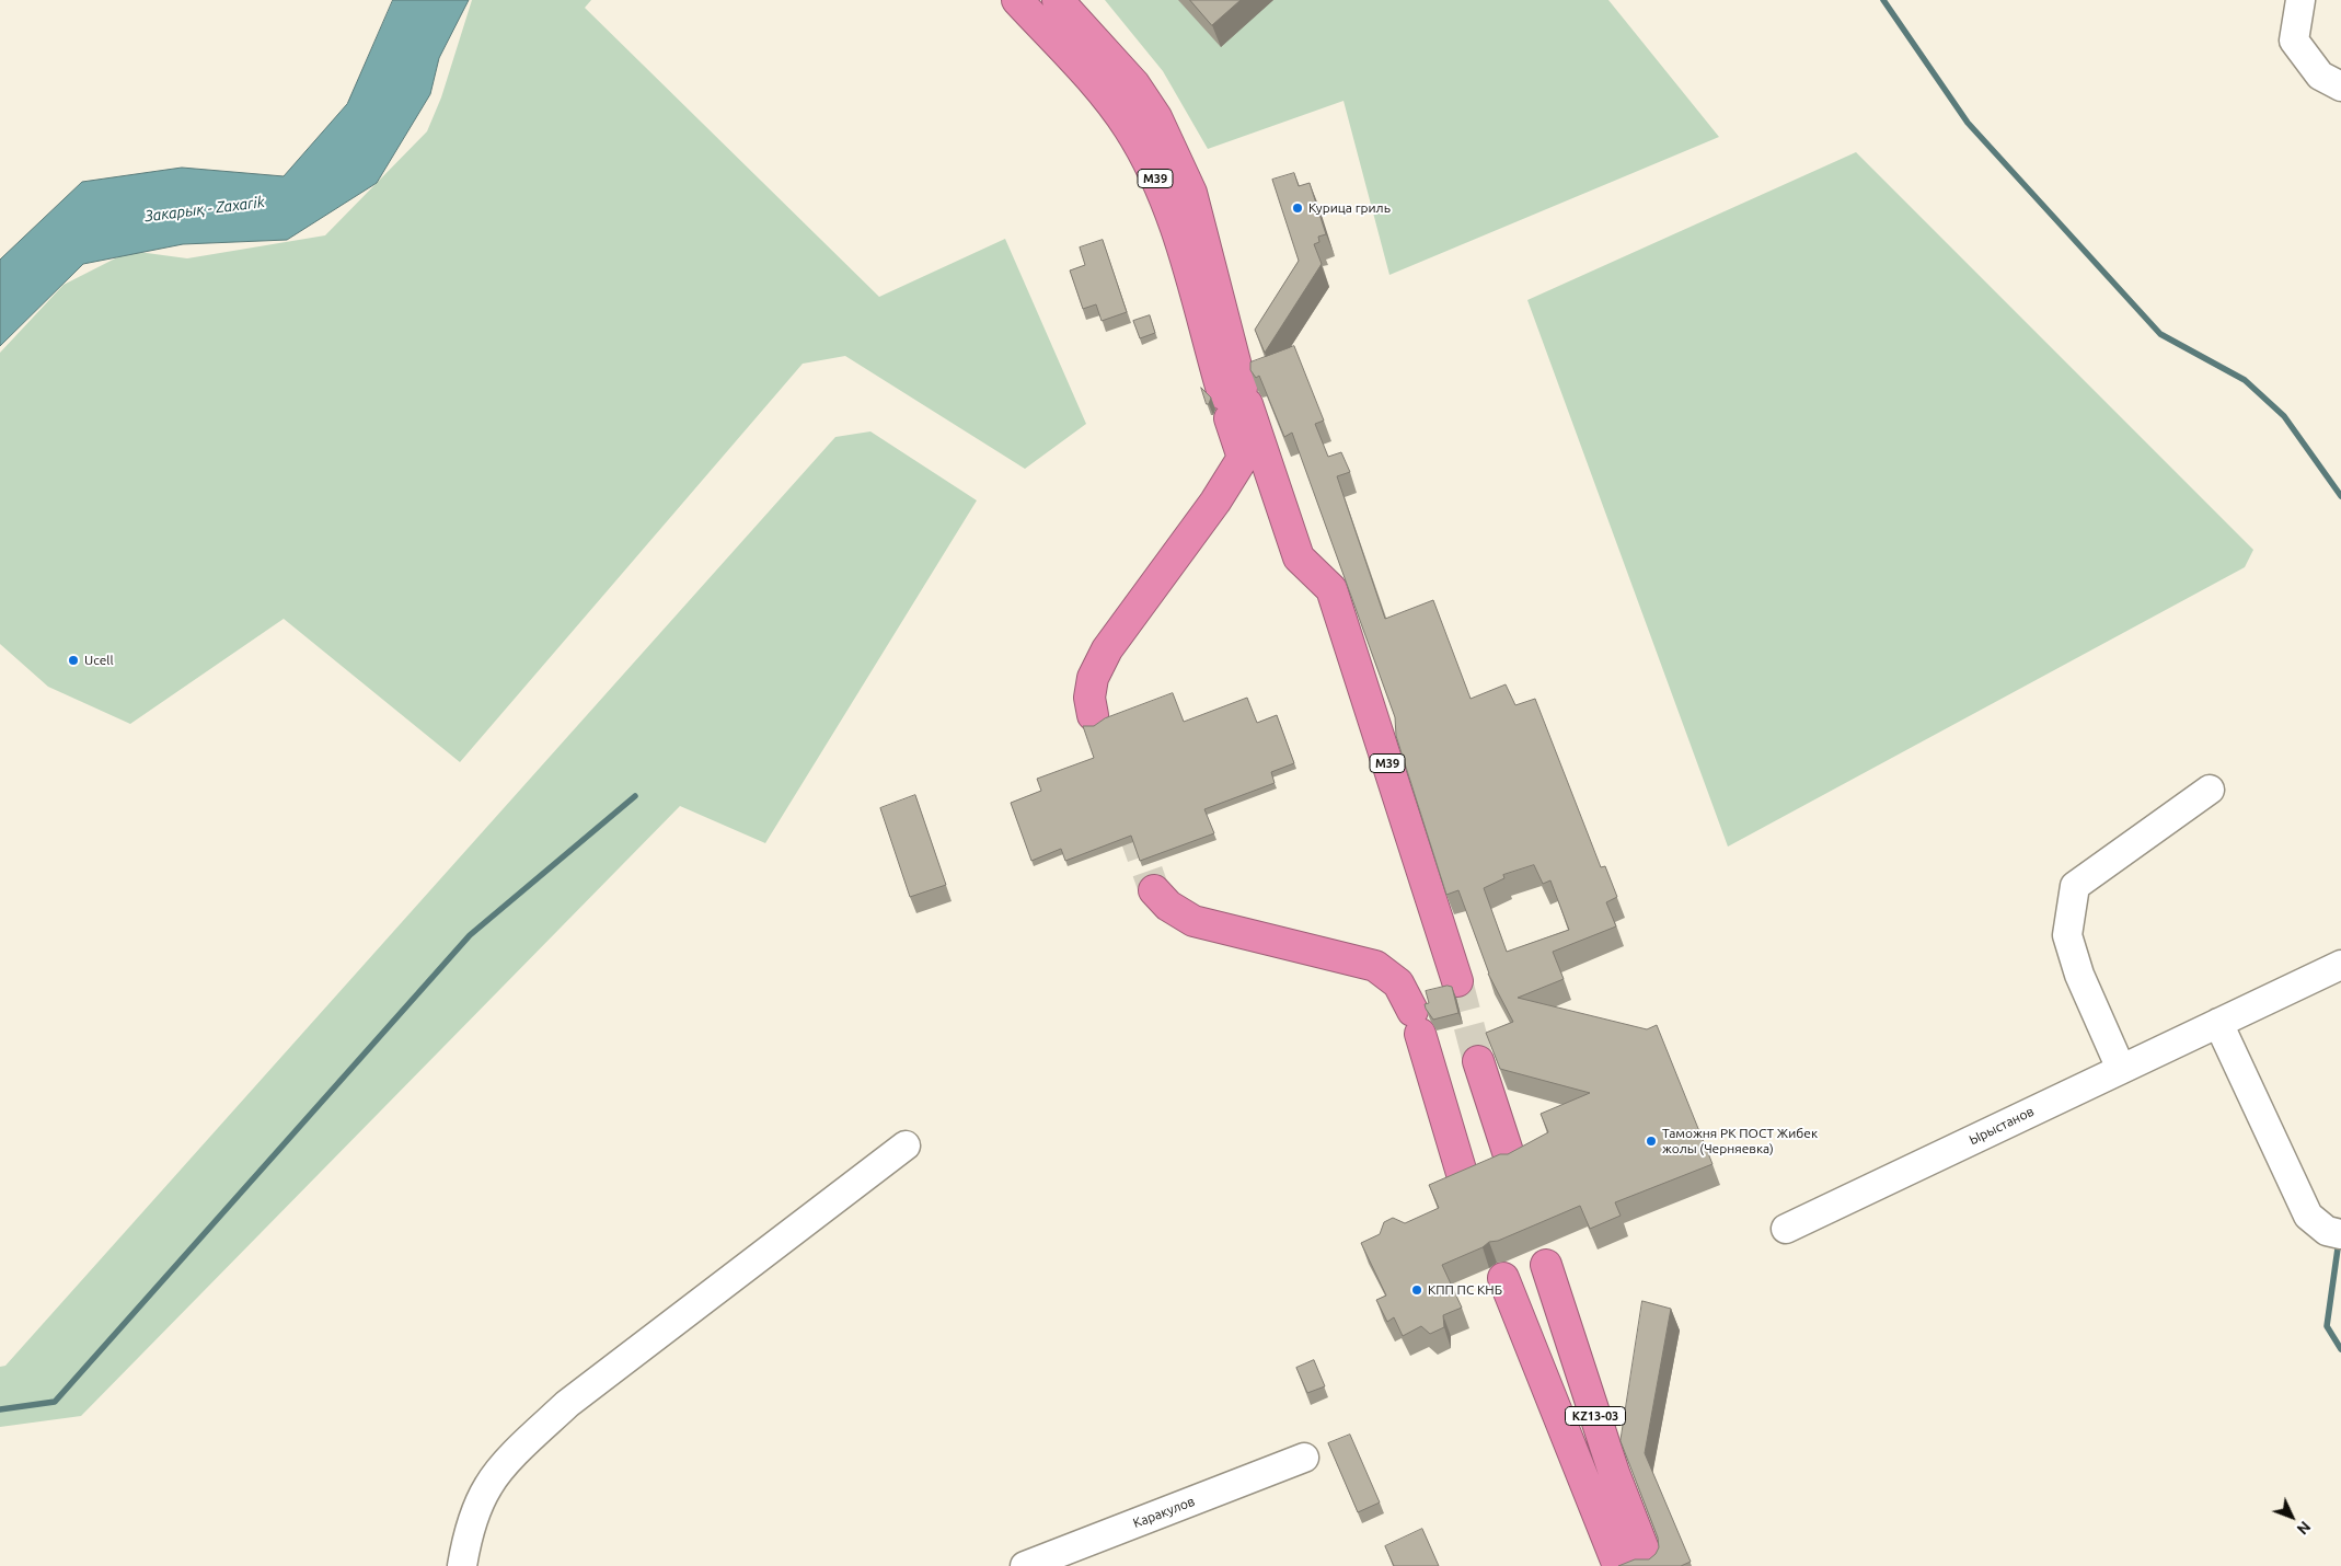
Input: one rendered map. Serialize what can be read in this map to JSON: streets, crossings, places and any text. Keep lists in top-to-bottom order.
{
  "streets": {
    "highway": ["M39", "KZ13-03"],
    "street": ["Ырыстанов", "Каракулов"]
  },
  "water": ["Закарық - Zaxarik"],
  "places": [
    "Курица гриль",
    "Ucell",
    "Таможня РК ПОСТ Жибек жолы (Черняевка)",
    "КПП ПС КНБ"
  ],
  "north": "bottom right"
}
